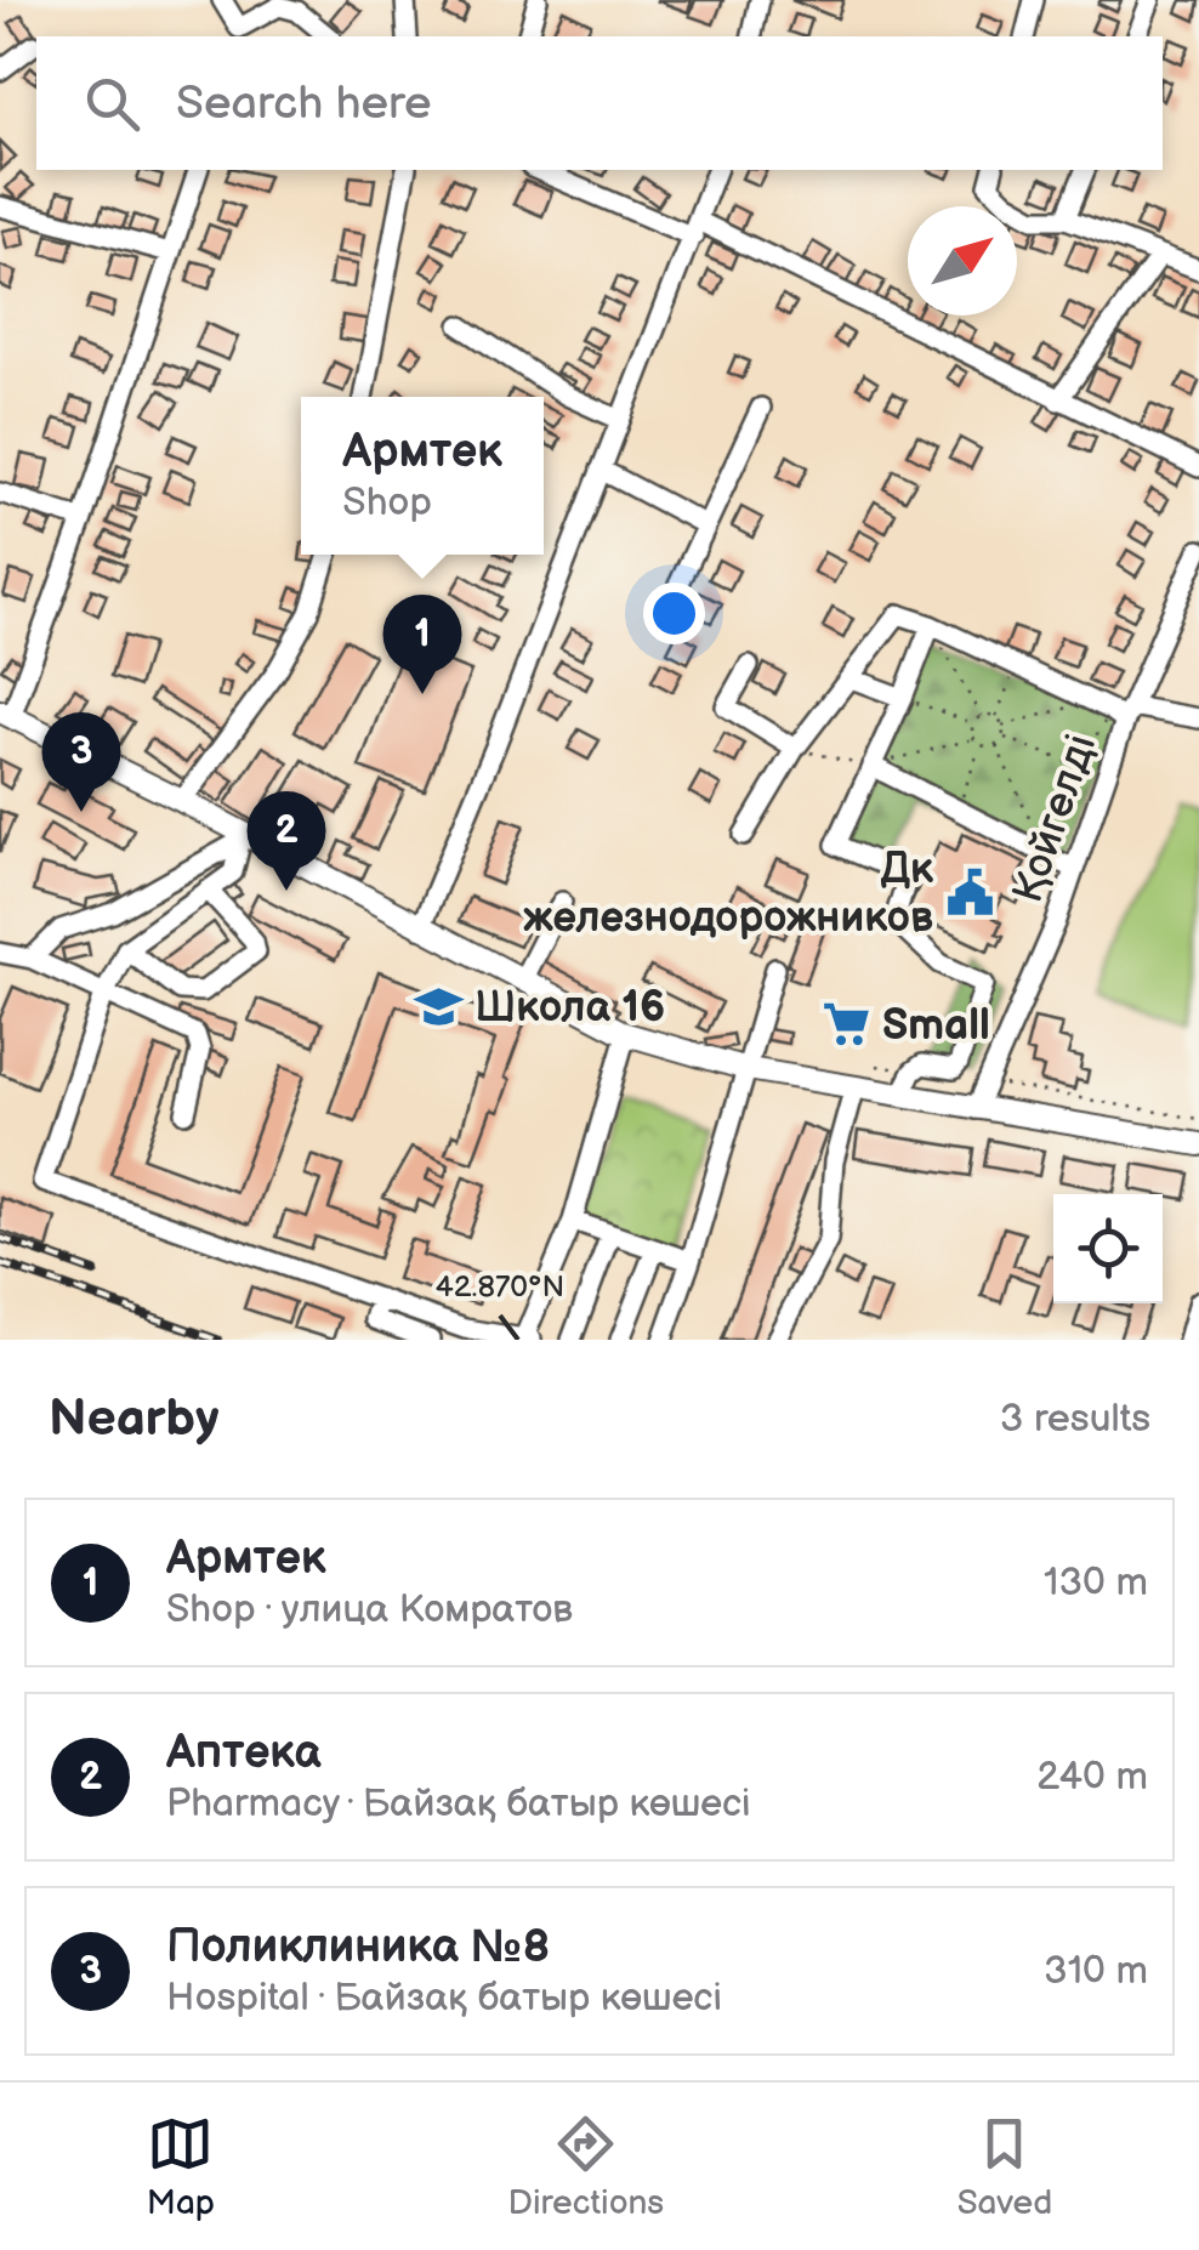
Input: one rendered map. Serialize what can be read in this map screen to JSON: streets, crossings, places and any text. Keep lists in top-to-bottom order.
{
  "streets": {
    "street": ["Қойгелді"]
  },
  "places": {
    "public building": ["Дк железнодорожников"],
    "school or university": ["Школа 16"],
    "supermarket": ["Small"]
  },
  "north": "top right",
  "page": {
    "search": "Search here",
    "popup": ["Армтек", "Shop"],
    "pins": ["1", "3", "2"],
    "heading": ["Nearby", "3 results"],
    "list": [
      {
        "mark": "1",
        "name": "Армтек",
        "note": "Shop · улица Комратов",
        "value": "130 m"
      },
      {
        "mark": "2",
        "name": "Аптека",
        "note": "Pharmacy · Байзақ батыр көшесі",
        "value": "240 m"
      },
      {
        "mark": "3",
        "name": "Поликлиника №8",
        "note": "Hospital · Байзақ батыр көшесі",
        "value": "310 m"
      }
    ],
    "nav": ["Map", "Directions", "Saved"]
  },
  "coordinates": ["42.870°N"]
}
